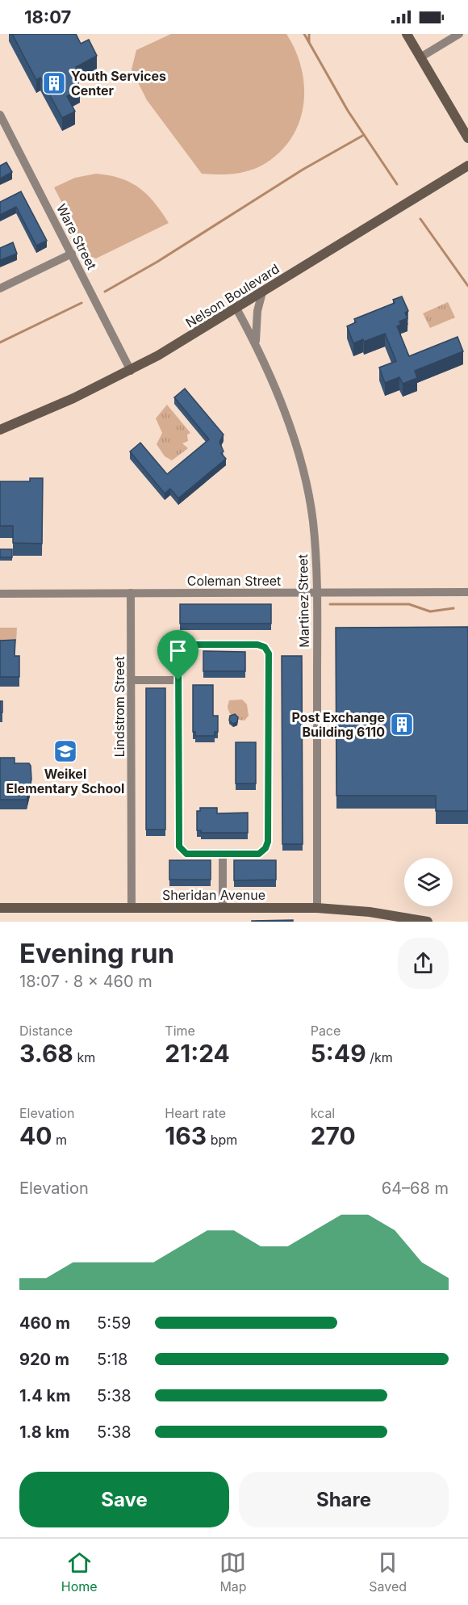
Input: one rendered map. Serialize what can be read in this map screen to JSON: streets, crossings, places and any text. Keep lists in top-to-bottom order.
{
  "streets": {
    "street": [
      "Ware Street",
      "Nelson Boulevard",
      "Coleman Street",
      "Martinez Street",
      "Lindstrom Street",
      "Sheridan Avenue"
    ]
  },
  "crossings": [
    ["Ware Street", "Nelson Boulevard"],
    ["Nelson Boulevard", "Martinez Street"],
    ["Coleman Street", "Martinez Street"],
    ["Coleman Street", "Lindstrom Street"],
    ["Martinez Street", "Sheridan Avenue"],
    ["Lindstrom Street", "Sheridan Avenue"]
  ],
  "places": {
    "building": ["Youth Services Center", "Post Exchange Building 6110"],
    "school or university": ["Weikel Elementary School"]
  },
  "page": {
    "status": "18:07",
    "heading": ["Evening run", "18:07 · 8 × 460 m"],
    "stats": [
      ["Distance", "3.68 km"],
      ["Time", "21:24"],
      ["Pace", "5:49 /km"],
      ["Elevation", "40 m"],
      ["Heart rate", "163 bpm"],
      ["kcal", "270"]
    ],
    "chart": ["Elevation", "64–68 m"],
    "list": [
      {
        "name": "460 m",
        "note": "5:59"
      },
      {
        "name": "920 m",
        "note": "5:18"
      },
      {
        "name": "1.4 km",
        "note": "5:38"
      },
      {
        "name": "1.8 km",
        "note": "5:38"
      }
    ],
    "buttons": ["Save", "Share"],
    "tabs": ["Home", "Map", "Saved"]
  }
}
